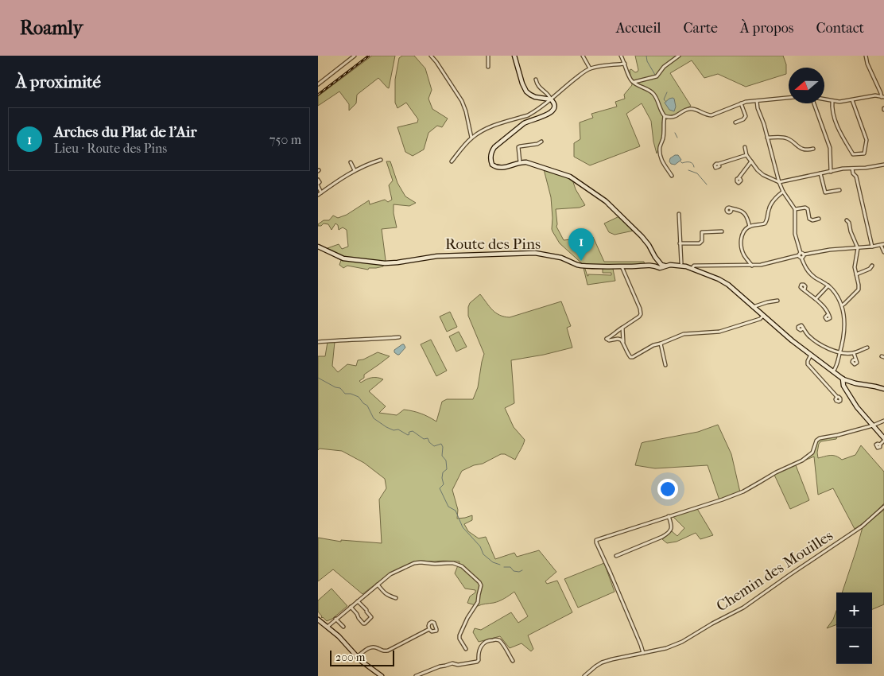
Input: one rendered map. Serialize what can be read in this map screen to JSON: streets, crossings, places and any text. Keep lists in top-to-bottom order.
{
  "streets": {
    "main road": ["Route des Pins"],
    "street": ["Chemin des Mouilles"]
  },
  "scale_bar": "200 m",
  "north": "left",
  "page": {
    "header": "Roamly",
    "nav": [
      "Accueil",
      "Carte",
      "À propos",
      "Contact"
    ],
    "heading": "À proximité",
    "list": [
      {
        "mark": "1",
        "name": "Arches du Plat de l'Air",
        "note": "Lieu · Route des Pins",
        "value": "750 m"
      }
    ],
    "pins": "1",
    "map_buttons": ["+", "−"],
    "scale": "200 m"
  }
}
